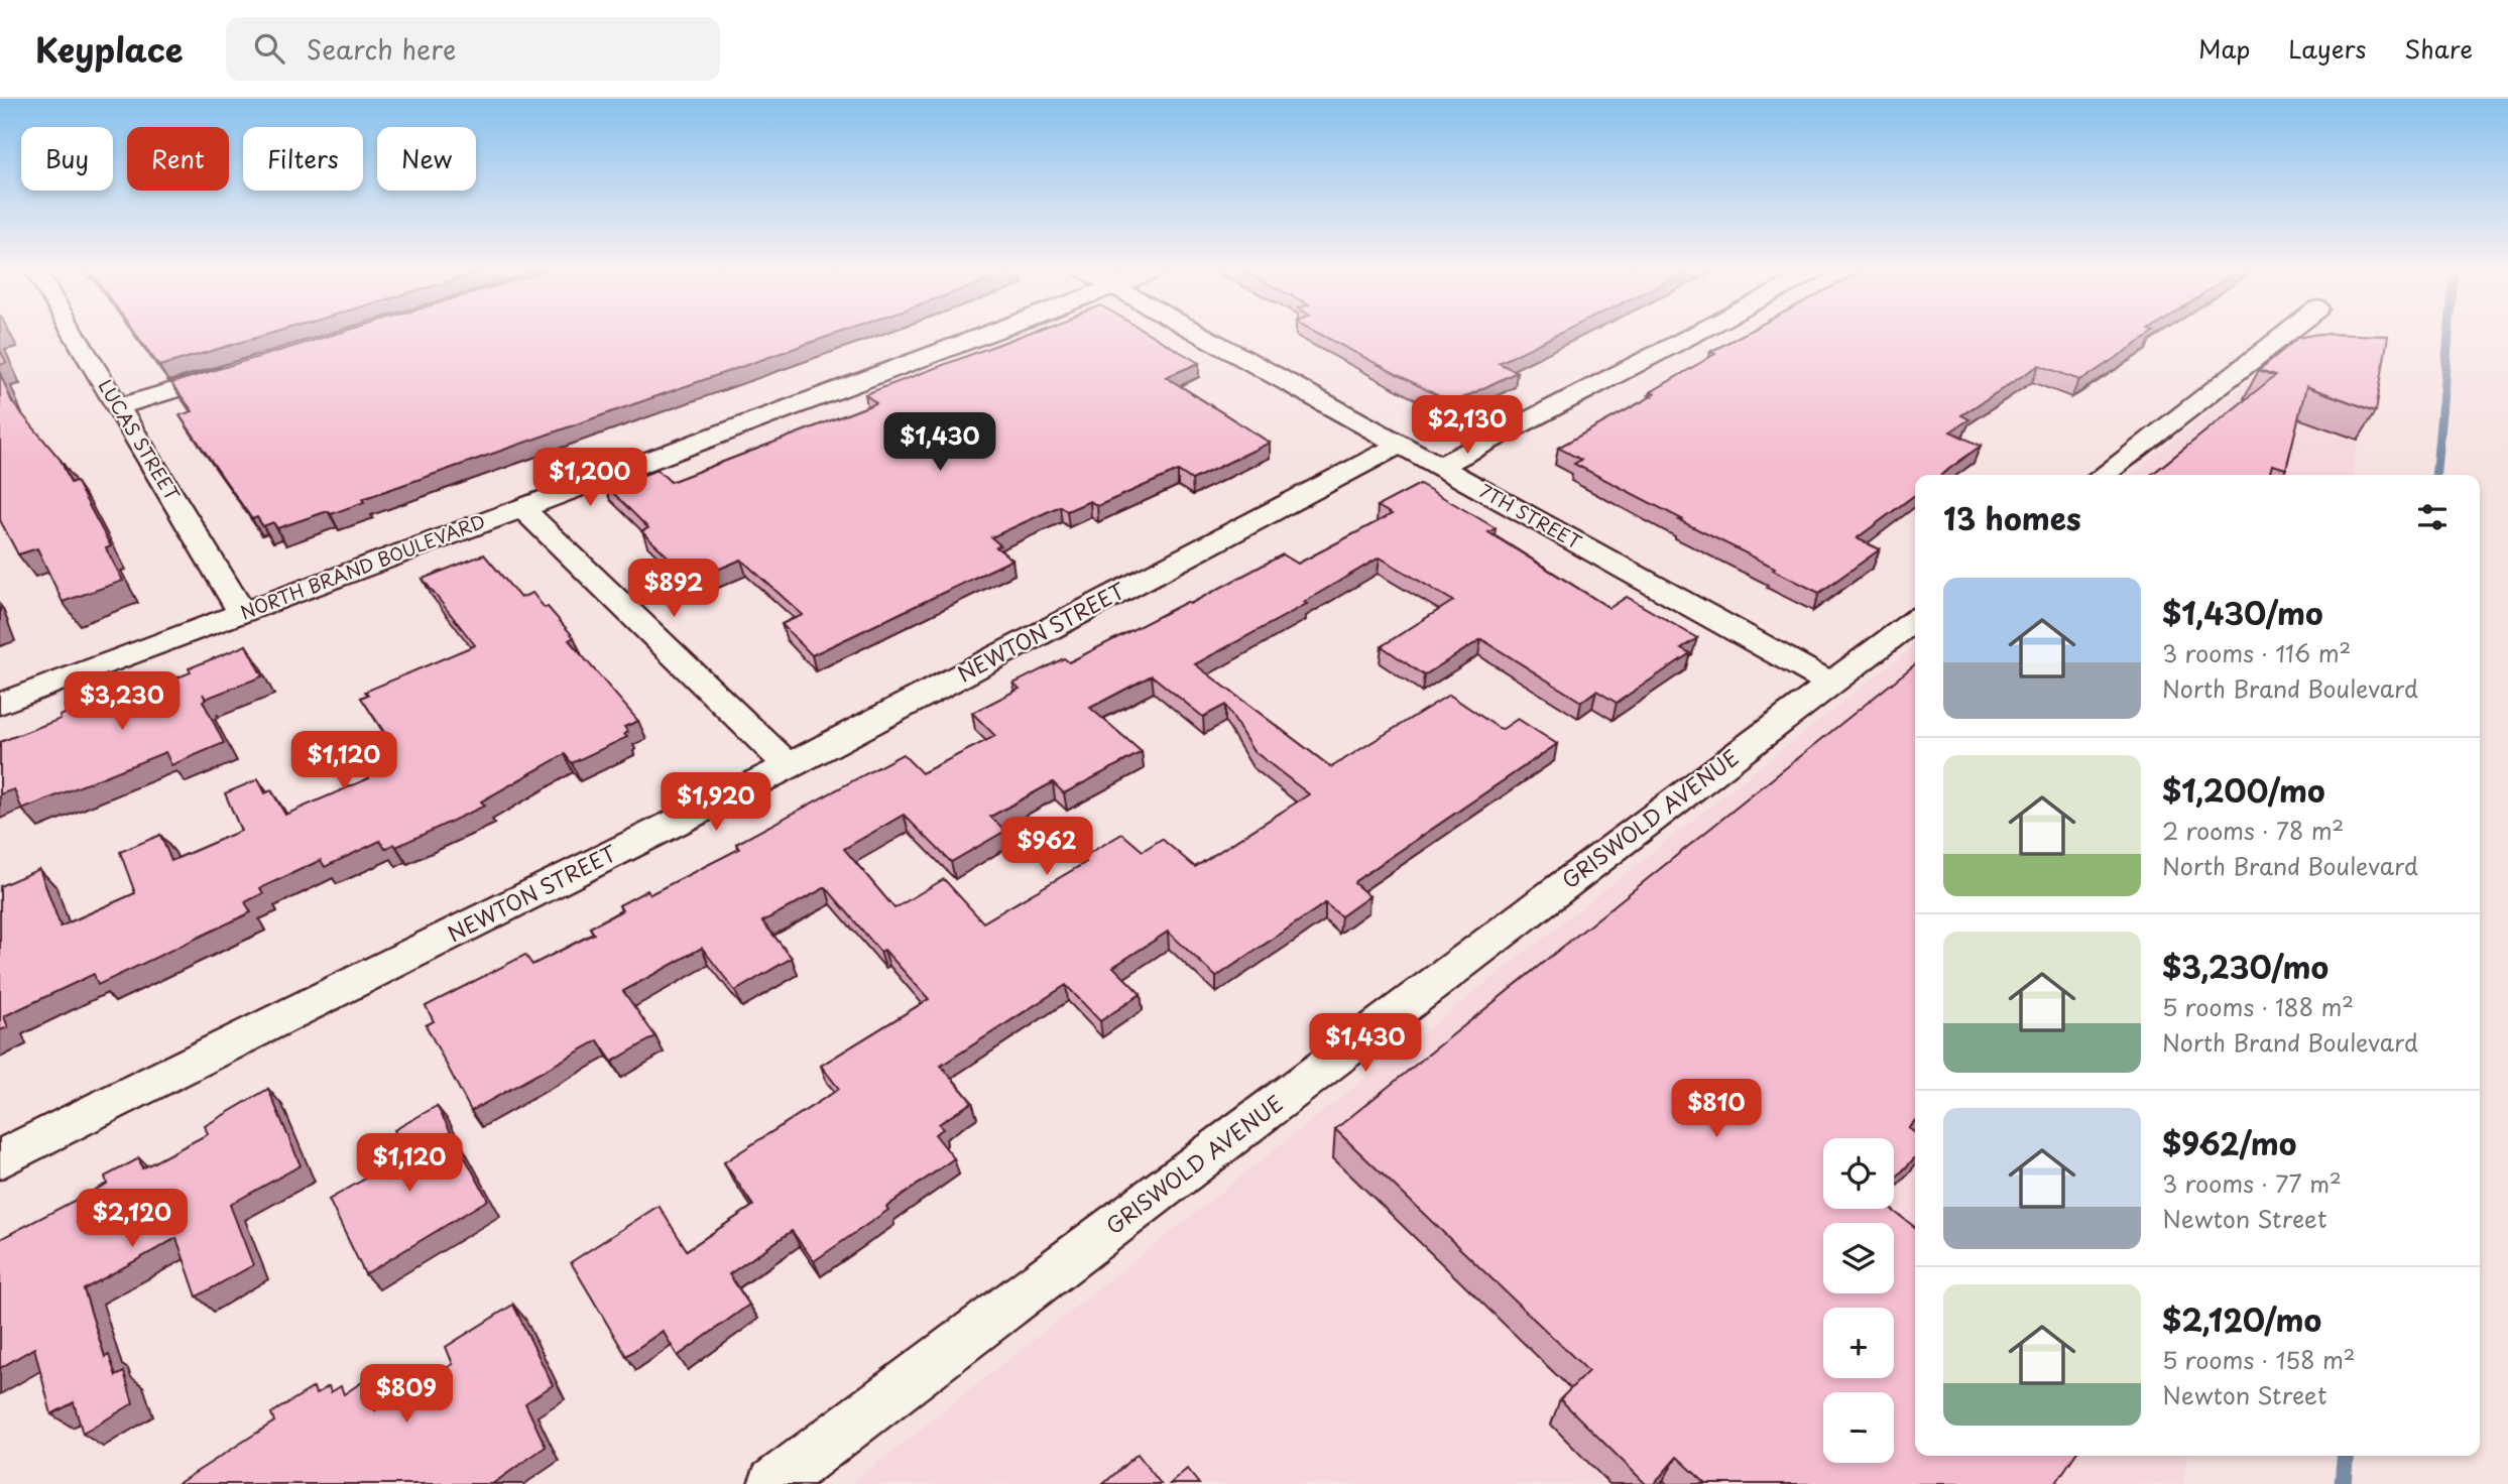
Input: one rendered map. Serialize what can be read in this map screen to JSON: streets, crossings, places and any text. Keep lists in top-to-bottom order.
{
  "streets": {
    "street": [
      "LUCAS STREET",
      "7TH STREET",
      "NORTH BRAND BOULEVARD",
      "NEWTON STREET",
      "GRISWOLD AVENUE"
    ]
  },
  "crossings": [
    ["LUCAS STREET", "NORTH BRAND BOULEVARD"],
    ["7TH STREET", "NEWTON STREET"],
    ["7TH STREET", "GRISWOLD AVENUE"]
  ],
  "page": {
    "header": "Keyplace",
    "search": "Search here",
    "nav": ["Map", "Layers", "Share"],
    "chip": [
      "Buy",
      "Rent",
      "Filters",
      "New"
    ],
    "price": [
      "$2,130",
      "$1,430",
      "$1,200",
      "$892",
      "$3,230",
      "$1,120",
      "$1,920",
      "$962",
      "$1,430",
      "$810",
      "$1,120",
      "$2,120",
      "$809"
    ],
    "heading": "13 homes",
    "list": [
      {
        "name": "$1,430/mo",
        "note": "3 rooms · 116 m² · North Brand Boulevard"
      },
      {
        "name": "$1,200/mo",
        "note": "2 rooms · 78 m² · North Brand Boulevard"
      },
      {
        "name": "$3,230/mo",
        "note": "5 rooms · 188 m² · North Brand Boulevard"
      },
      {
        "name": "$962/mo",
        "note": "3 rooms · 77 m² · Newton Street"
      },
      {
        "name": "$2,120/mo",
        "note": "5 rooms · 158 m² · Newton Street"
      }
    ],
    "map_buttons": ["+", "−"]
  }
}
